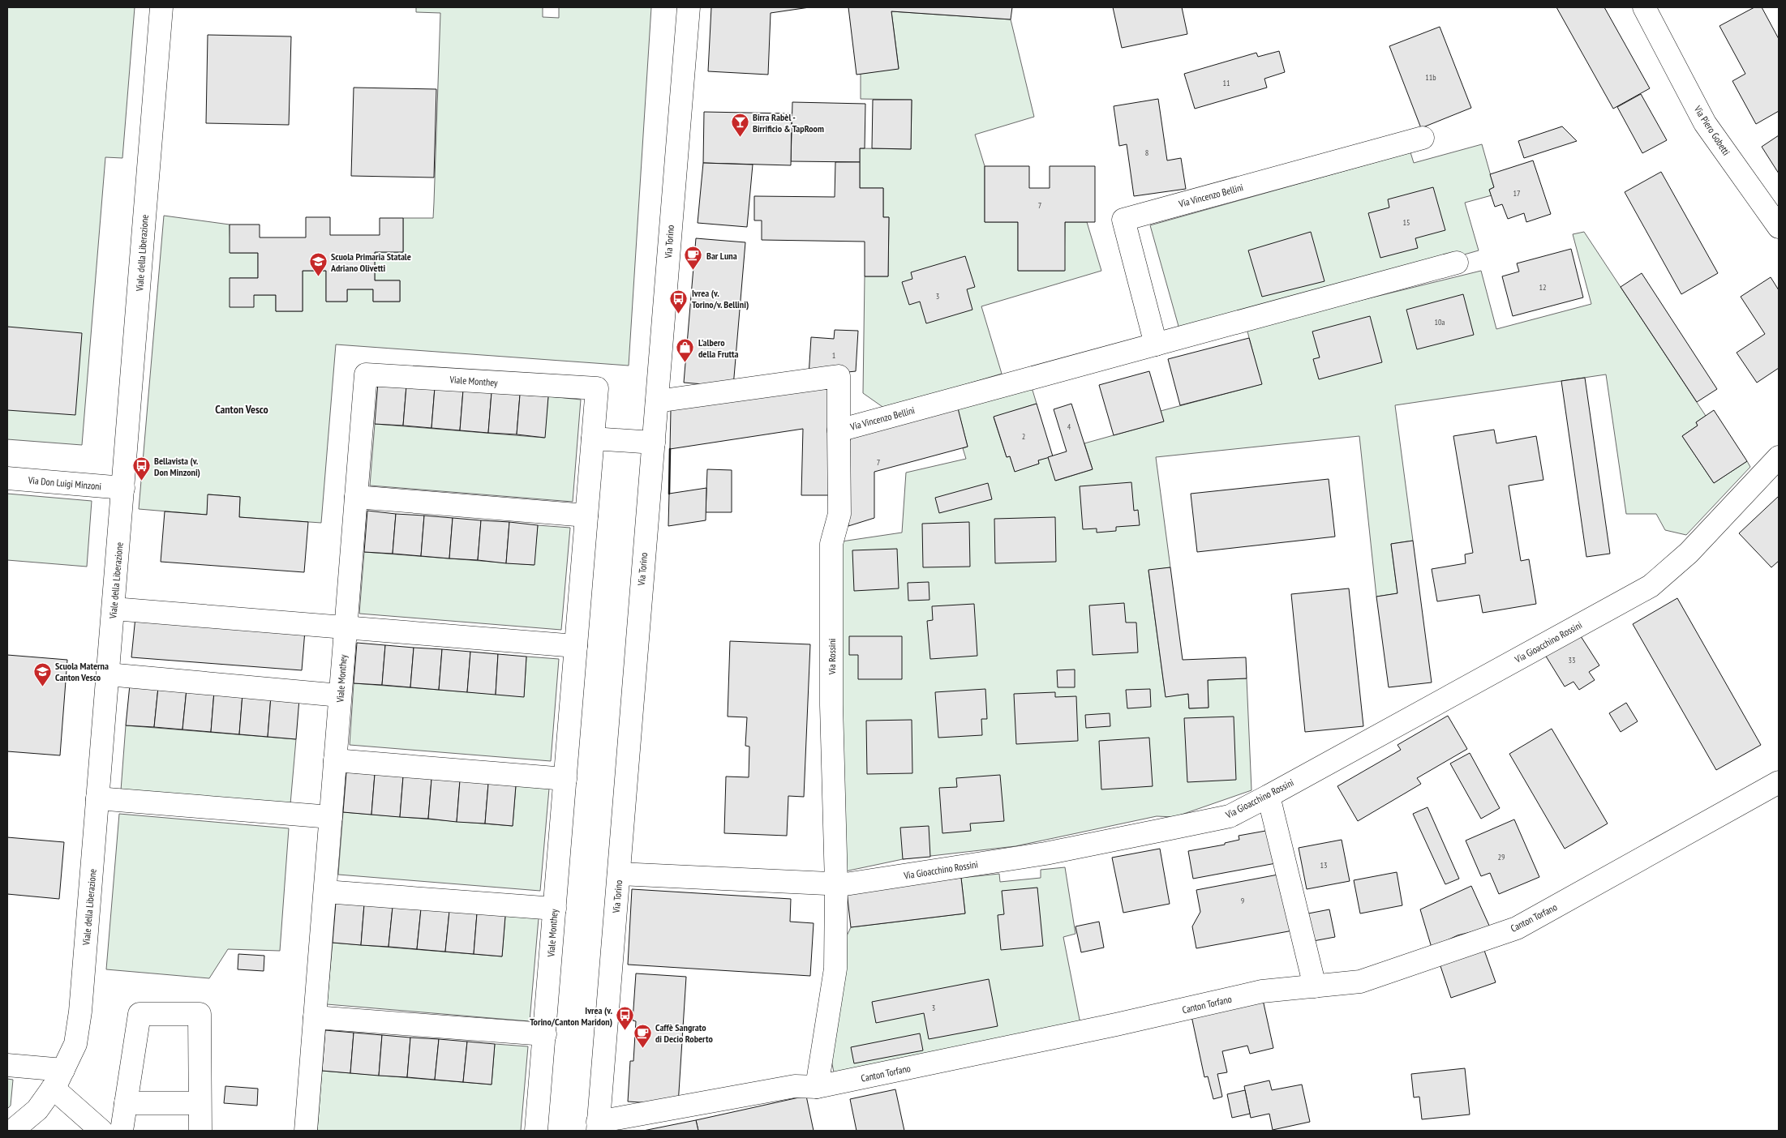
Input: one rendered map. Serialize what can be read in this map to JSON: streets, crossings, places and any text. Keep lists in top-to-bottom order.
{
  "streets": {
    "street": [
      "Via Piero Gobetti",
      "Via Vincenzo Bellini",
      "Via Torino",
      "Viale della Liberazione",
      "Viale Monthey",
      "Via Don Luigi Minzoni",
      "Via Gioacchino Rossini",
      "Via Rossini",
      "Canton Torfano"
    ]
  },
  "crossings": [
    ["Via Vincenzo Bellini", "Via Torino"],
    ["Via Vincenzo Bellini", "Via Rossini"],
    ["Via Torino", "Via Gioacchino Rossini"],
    ["Via Torino", "Canton Torfano"],
    ["Viale della Liberazione", "Via Don Luigi Minzoni"],
    ["Via Gioacchino Rossini", "Via Rossini"],
    ["Via Rossini", "Canton Torfano"]
  ],
  "districts": ["Canton Vesco"],
  "places": {
    "bar": ["Birra Rabèl - Birrificio & TapRoom"],
    "cafe": ["Bar Luna", "Caffè Sangrato di Decio Roberto"],
    "school or university": ["Scuola Primaria Statale Adriano Olivetti", "Scuola Materna Canton Vesco"],
    "bus stop": ["Ivrea (v. Torino/v. Bellini)", "Bellavista (v. Don Minzoni)", "Ivrea (v. Torino/Canton Maridon)"],
    "shop": ["L'albero della Frutta"]
  },
  "house_numbers": [
    "11b",
    "11",
    "8",
    "17",
    "7",
    "15",
    "12",
    "3",
    "10a",
    "1",
    "4",
    "2",
    "7",
    "33",
    "29",
    "13",
    "9",
    "3"
  ]
}
